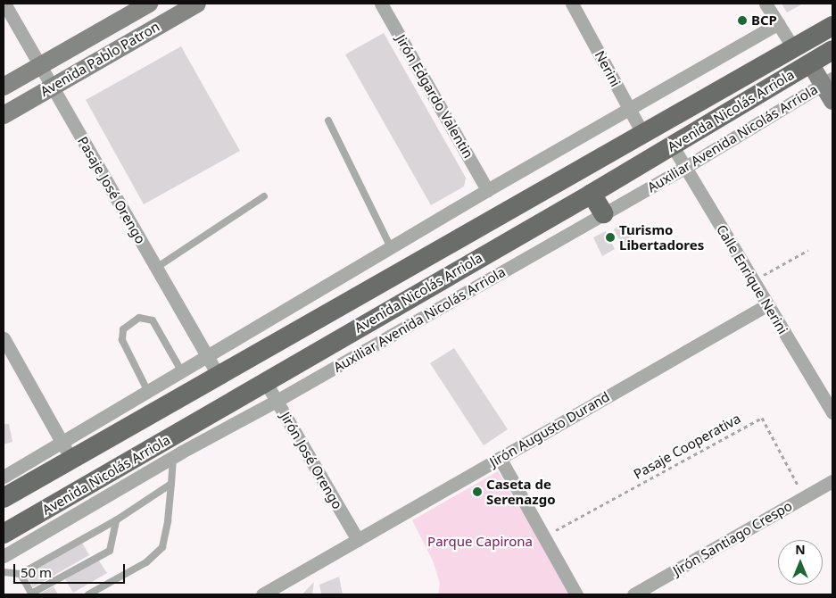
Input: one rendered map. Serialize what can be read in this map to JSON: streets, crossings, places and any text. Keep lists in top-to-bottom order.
{
  "streets": {
    "main road": ["Avenida Nicolás Arriola"],
    "street": [
      "Avenida Pablo Patron",
      "Nerini",
      "Jirón Edgardo Valentin",
      "Auxiliar Avenida Nicolás Arriola",
      "Pasaje José Orengo",
      "Calle Enrique Nerini",
      "Jirón Augusto Durand",
      "Jirón José Orengo",
      "Jirón Santiago Crespo"
    ],
    "path": ["Pasaje Cooperativa"]
  },
  "crossings": [
    ["Avenida Pablo Patron", "Pasaje José Orengo"],
    ["Nerini", "Avenida Nicolás Arriola"],
    ["Avenida Nicolás Arriola", "Pasaje José Orengo"],
    ["Avenida Nicolás Arriola", "Calle Enrique Nerini"],
    ["Avenida Nicolás Arriola", "Jirón José Orengo"],
    ["Auxiliar Avenida Nicolás Arriola", "Calle Enrique Nerini"],
    ["Auxiliar Avenida Nicolás Arriola", "Jirón José Orengo"],
    ["Calle Enrique Nerini", "Jirón Augusto Durand"],
    ["Jirón Augusto Durand", "Jirón José Orengo"],
    ["Pasaje Cooperativa", "Jirón Santiago Crespo"]
  ],
  "parks": ["Parque Capirona"],
  "places": ["BCP", "Turismo Libertadores", "Caseta de Serenazgo"],
  "scale_bar": "50 m",
  "north": "top"
}
